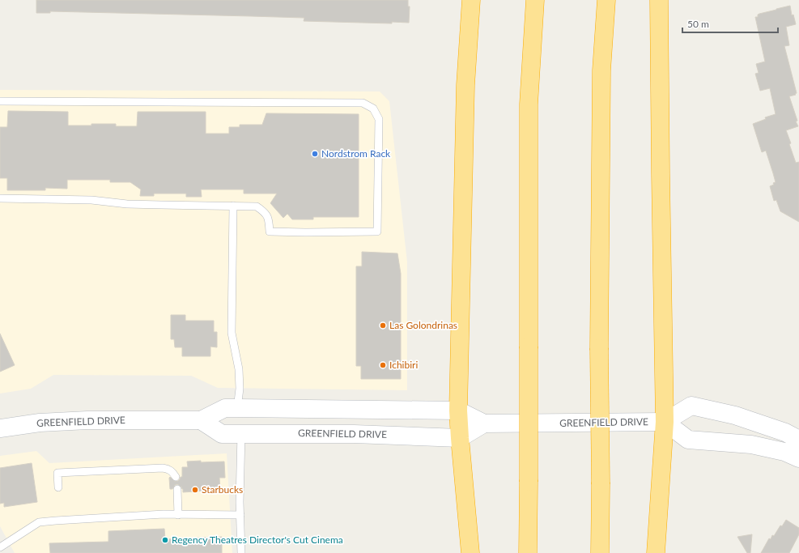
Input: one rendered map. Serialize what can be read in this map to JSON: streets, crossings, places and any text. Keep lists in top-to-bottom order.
{
  "streets": {
    "main road": ["GREENFIELD DRIVE"]
  },
  "places": [
    "Nordstrom Rack",
    "Las Golondrinas",
    "Ichibiri",
    "Starbucks",
    "Regency Theatres Director's Cut Cinema"
  ],
  "scale_bar": "50 m"
}
